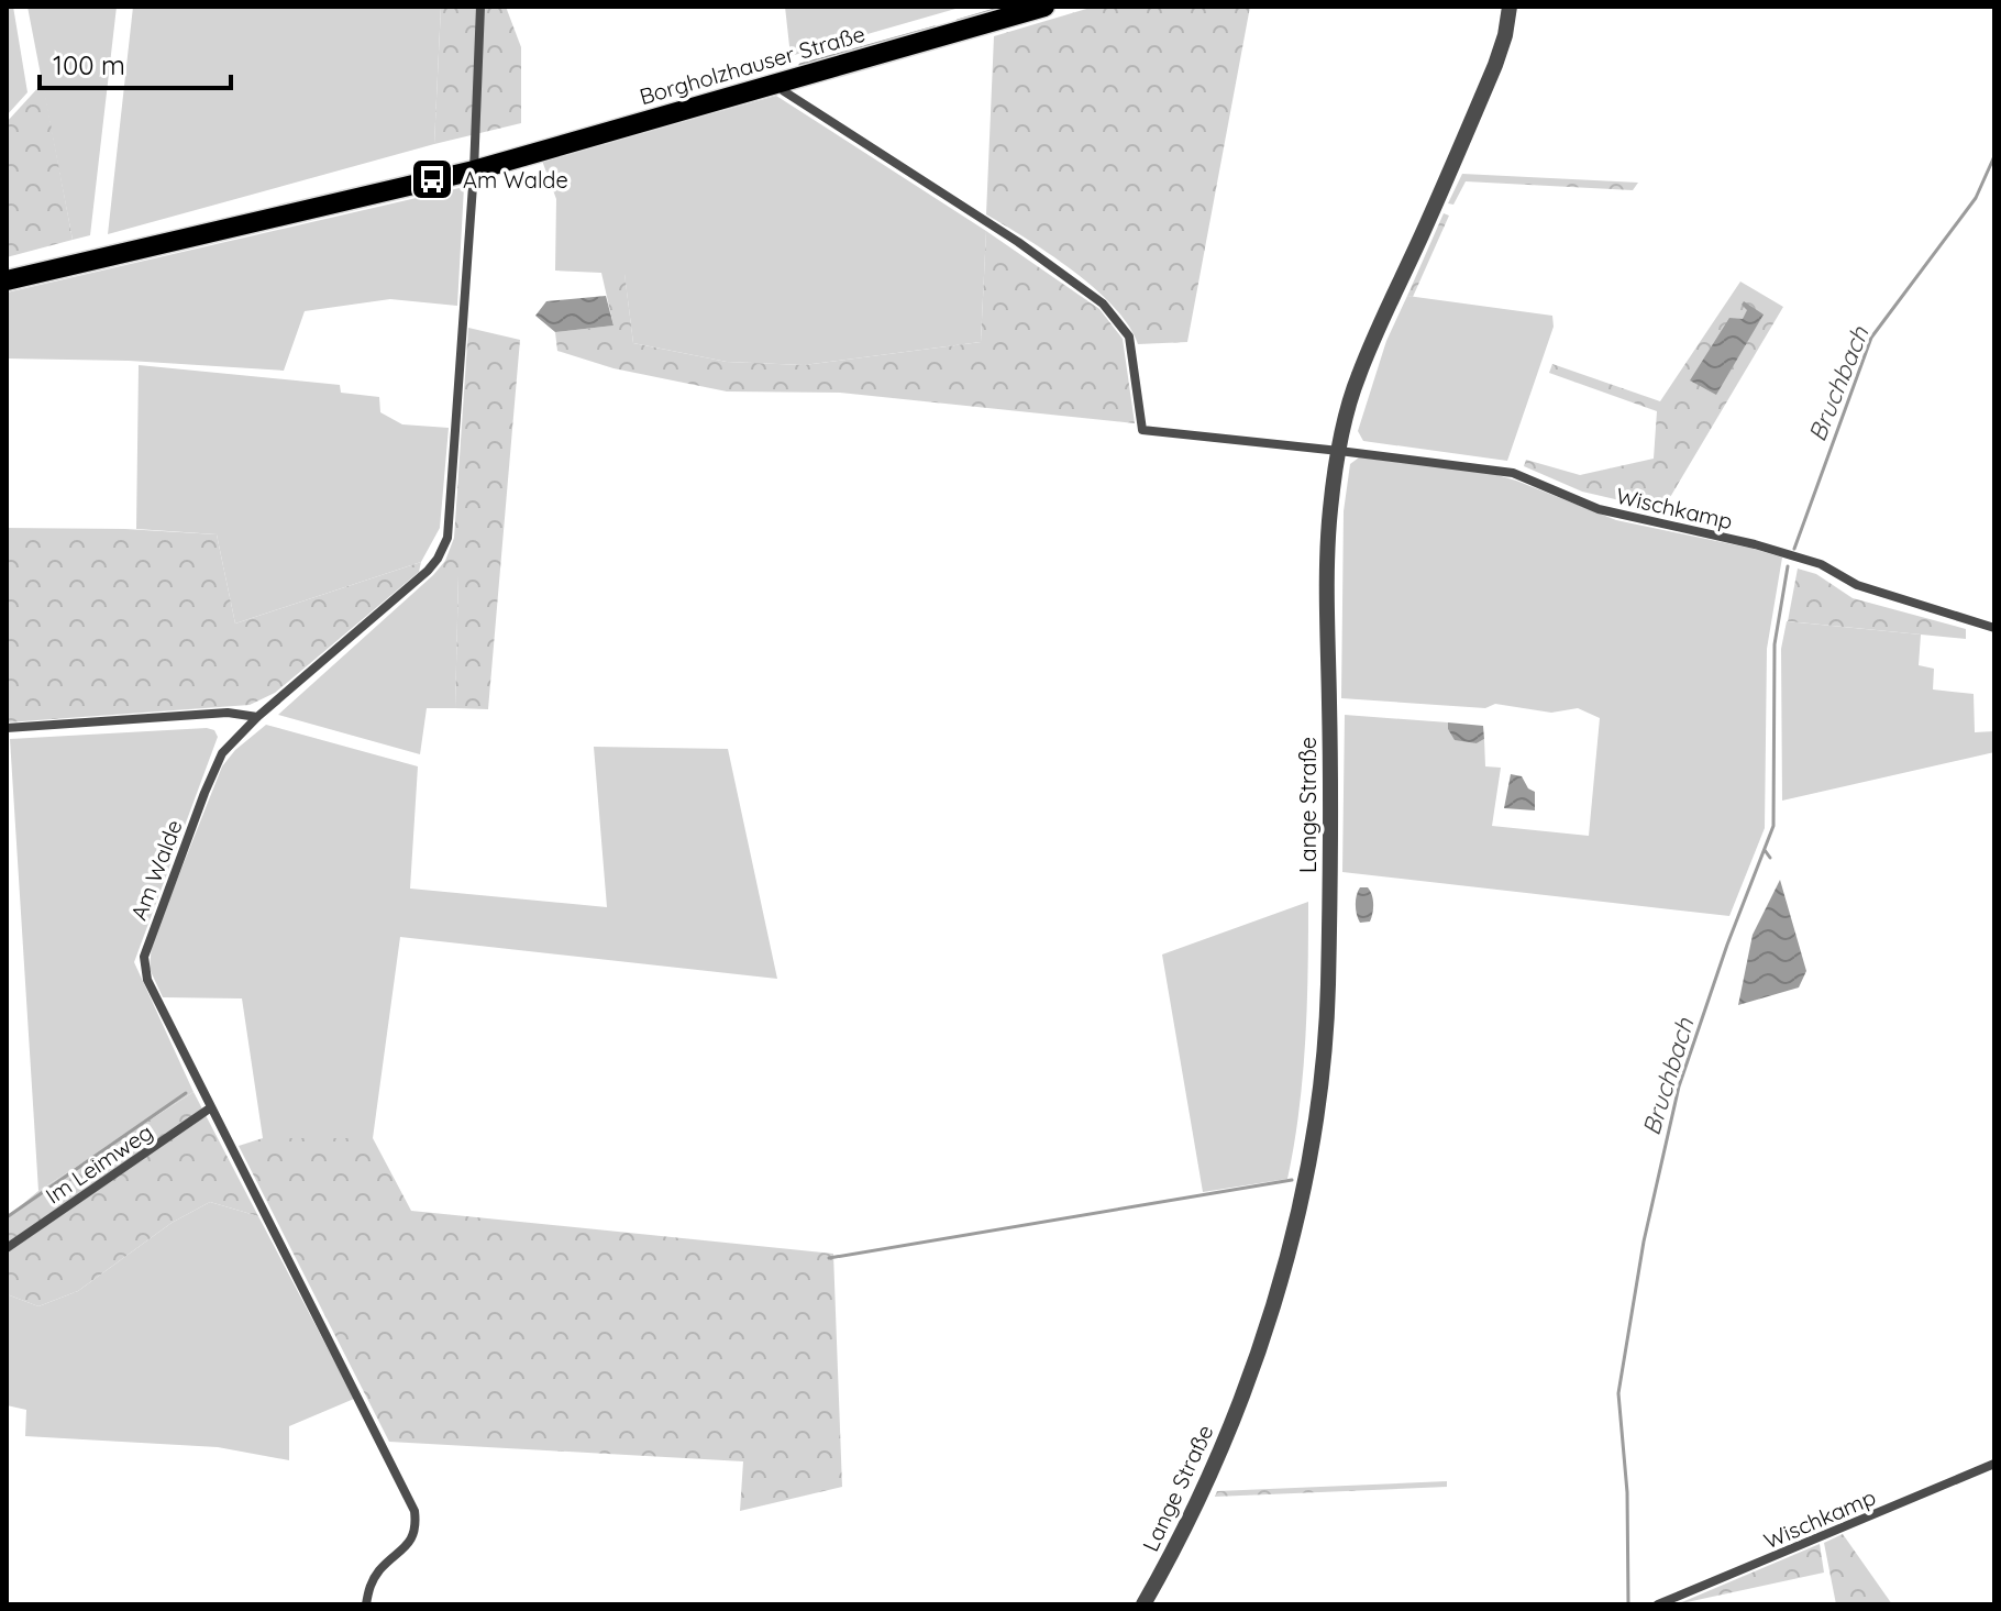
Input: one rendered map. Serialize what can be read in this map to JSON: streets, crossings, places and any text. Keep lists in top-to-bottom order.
{
  "streets": {
    "main road": ["Borgholzhauser Straße"],
    "street": [
      "Wischkamp",
      "Lange Straße",
      "Am Walde",
      "Im Leimweg"
    ]
  },
  "crossings": [
    ["Borgholzhauser Straße", "Wischkamp"],
    ["Borgholzhauser Straße", "Am Walde"],
    ["Wischkamp", "Lange Straße"],
    ["Am Walde", "Im Leimweg"]
  ],
  "water": ["Bruchbach"],
  "places": {
    "bus stop": ["Am Walde"]
  },
  "scale_bar": "100 m"
}
